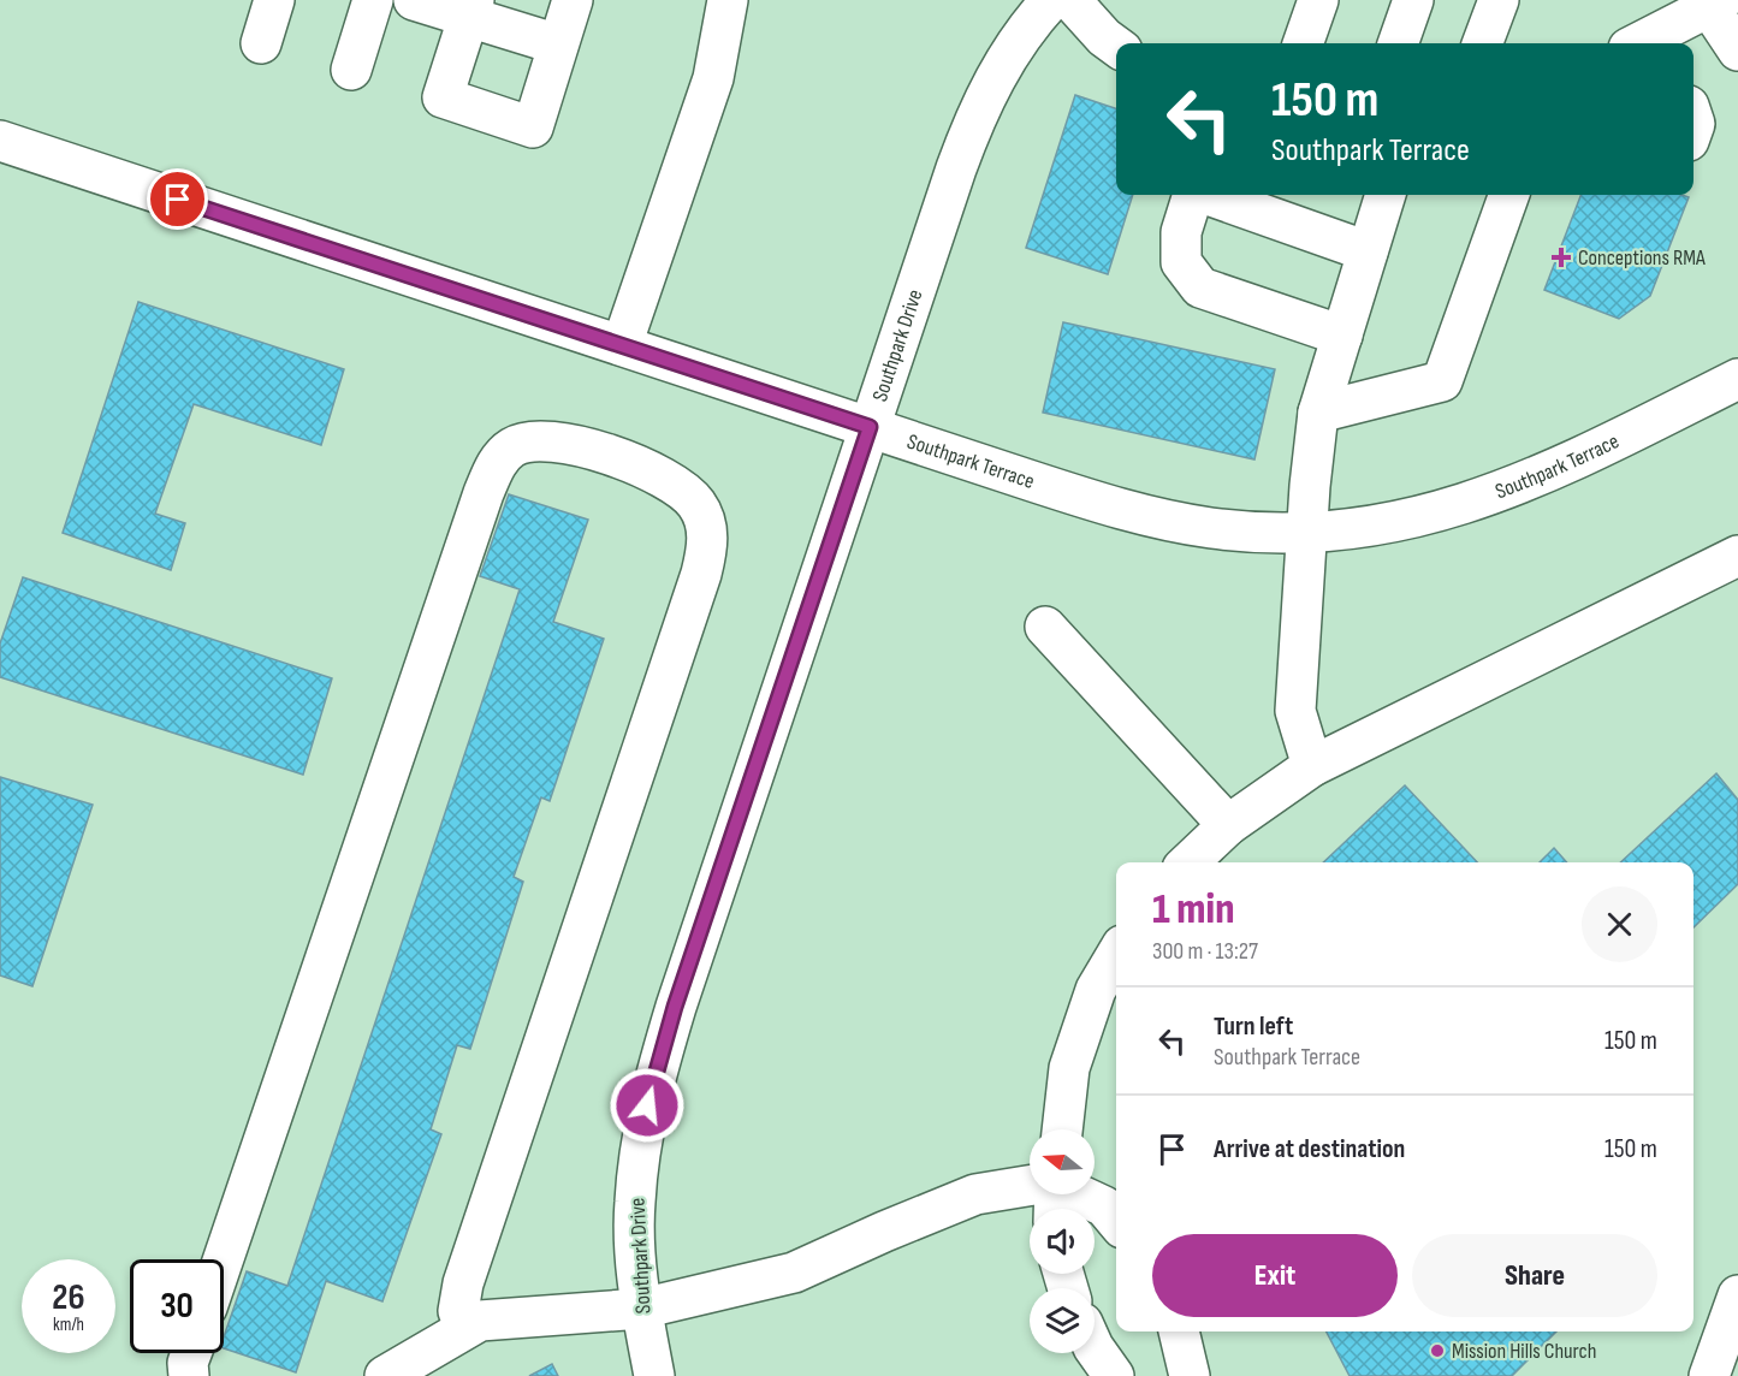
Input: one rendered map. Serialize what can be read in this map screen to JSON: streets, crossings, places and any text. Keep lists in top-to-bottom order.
{
  "streets": {
    "street": ["Southpark Drive", "Southpark Terrace"]
  },
  "crossings": [
    ["Southpark Drive", "Southpark Terrace"]
  ],
  "places": {
    "health": ["Conceptions RMA"],
    "other": ["Mission Hills Church"]
  },
  "north": "left",
  "page": {
    "turn": ["150 m", "Southpark Terrace"],
    "heading": ["1 min", "300 m · 13:27"],
    "list": [
      {
        "name": "Turn left",
        "note": "Southpark Terrace",
        "value": "150 m"
      },
      {
        "name": "Arrive at destination",
        "value": "150 m"
      }
    ],
    "buttons": ["Exit", "Share"],
    "speed": "26 km/h",
    "limit": "30"
  }
}
